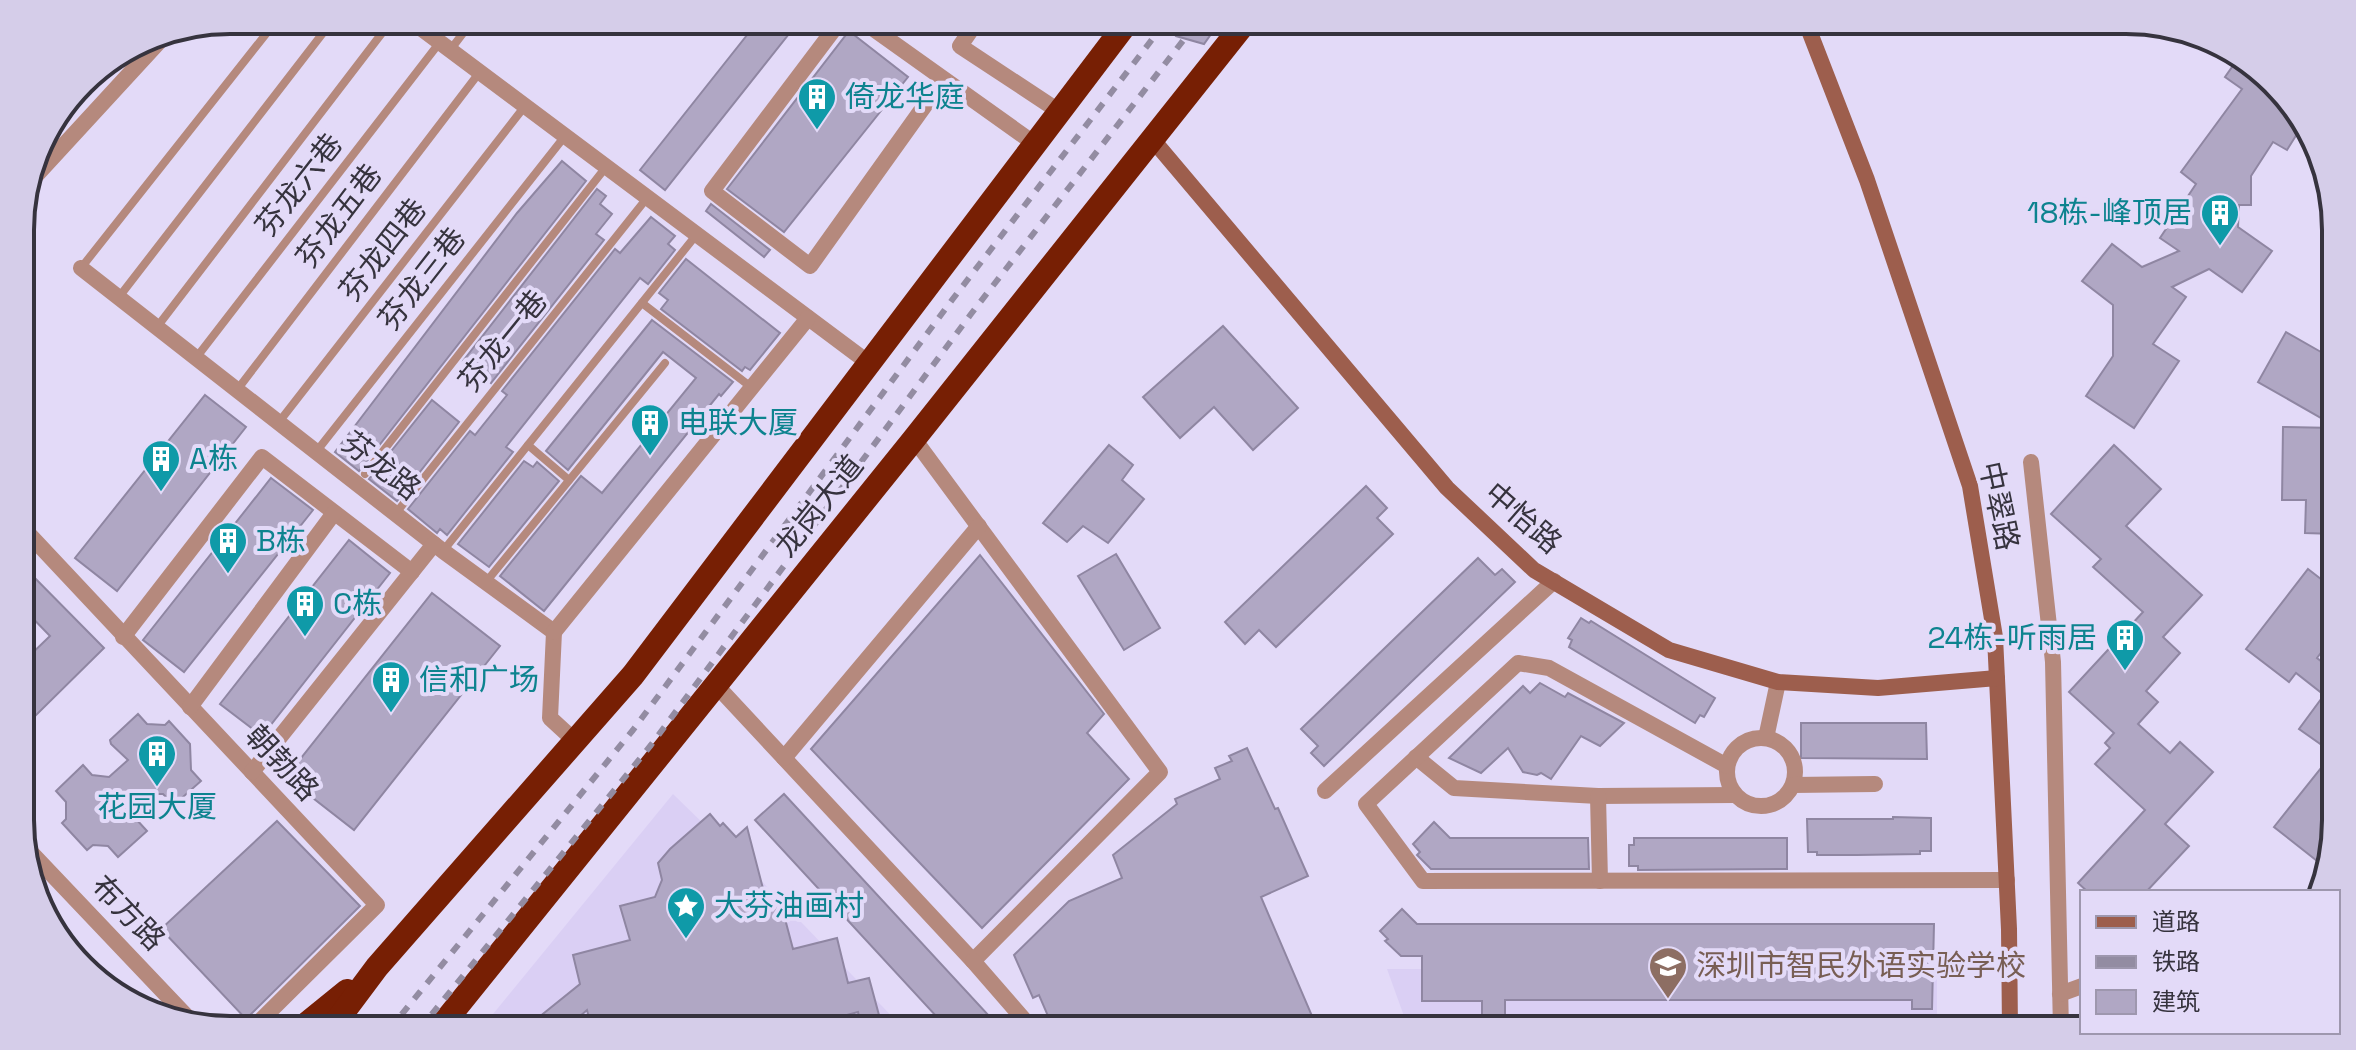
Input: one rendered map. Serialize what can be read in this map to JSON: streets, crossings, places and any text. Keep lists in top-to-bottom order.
{
  "streets": {
    "highway": ["龙岗大道"],
    "street": [
      "芬龙路",
      "中翠路",
      "中怡路",
      "朝勃路",
      "布方路"
    ],
    "lane": [
      "芬龙六巷",
      "芬龙五巷",
      "芬龙四巷",
      "芬龙三巷",
      "芬龙一巷"
    ]
  },
  "crossings": [
    ["芬龙六巷", "芬龙路"],
    ["芬龙五巷", "芬龙路"],
    ["芬龙四巷", "芬龙路"],
    ["芬龙三巷", "芬龙路"],
    ["芬龙一巷", "芬龙路"],
    ["龙岗大道", "中怡路"],
    ["中翠路", "中怡路"]
  ],
  "places": {
    "building": [
      "倚龙华庭",
      "18栋-峰顶居",
      "电联大厦",
      "A栋",
      "B栋",
      "C栋",
      "24栋-听雨居",
      "信和广场",
      "花园大厦"
    ],
    "place": ["大芬油画村"],
    "school or university": ["深圳市智民外语实验学校"]
  },
  "legend": ["道路", "铁路", "建筑"]
}
